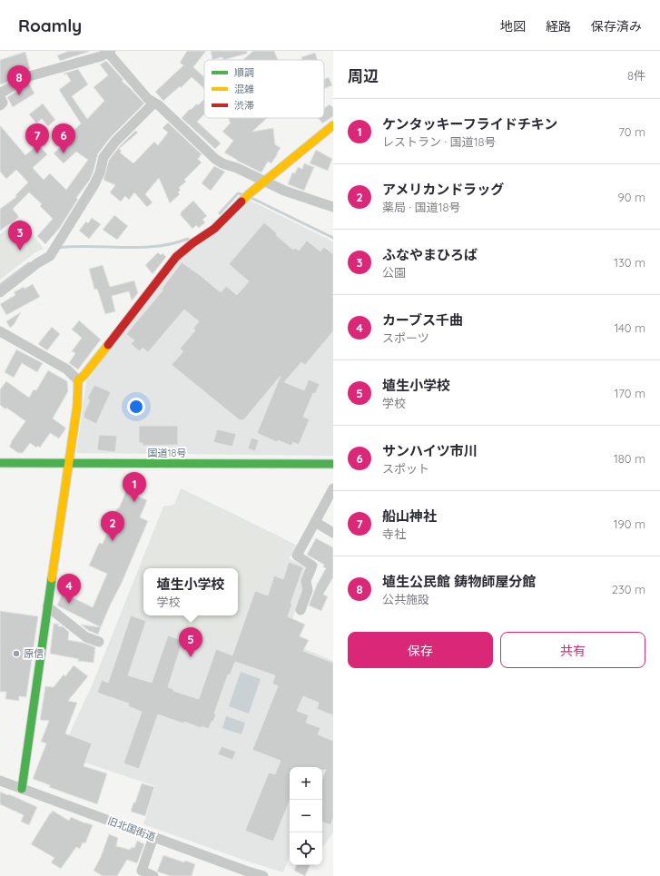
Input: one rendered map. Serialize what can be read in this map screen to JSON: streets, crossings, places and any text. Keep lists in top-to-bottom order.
{
  "streets": {
    "main road": ["国道18号"],
    "street": ["旧北国街道"]
  },
  "places": ["原信"],
  "legend": ["順調", "混雑", "渋滞"],
  "page": {
    "header": "Roamly",
    "nav": ["地図", "経路", "保存済み"],
    "heading": ["周辺", "8件"],
    "pins": [
      "8",
      "6",
      "7",
      "3",
      "1",
      "2",
      "4",
      "5"
    ],
    "list": [
      {
        "mark": "1",
        "name": "ケンタッキーフライドチキン",
        "note": "レストラン · 国道18号",
        "value": "70 m"
      },
      {
        "mark": "2",
        "name": "アメリカンドラッグ",
        "note": "薬局 · 国道18号",
        "value": "90 m"
      },
      {
        "mark": "3",
        "name": "ふなやまひろば",
        "note": "公園",
        "value": "130 m"
      },
      {
        "mark": "4",
        "name": "カーブス千曲",
        "note": "スポーツ",
        "value": "140 m"
      },
      {
        "mark": "5",
        "name": "埴生小学校",
        "note": "学校",
        "value": "170 m"
      },
      {
        "mark": "6",
        "name": "サンハイツ市川",
        "note": "スポット",
        "value": "180 m"
      },
      {
        "mark": "7",
        "name": "船山神社",
        "note": "寺社",
        "value": "190 m"
      },
      {
        "mark": "8",
        "name": "埴生公民館 鋳物師屋分館",
        "note": "公共施設",
        "value": "230 m"
      }
    ],
    "popup": ["埴生小学校", "学校"],
    "buttons": ["保存", "共有"],
    "map_buttons": ["+", "−"]
  }
}
